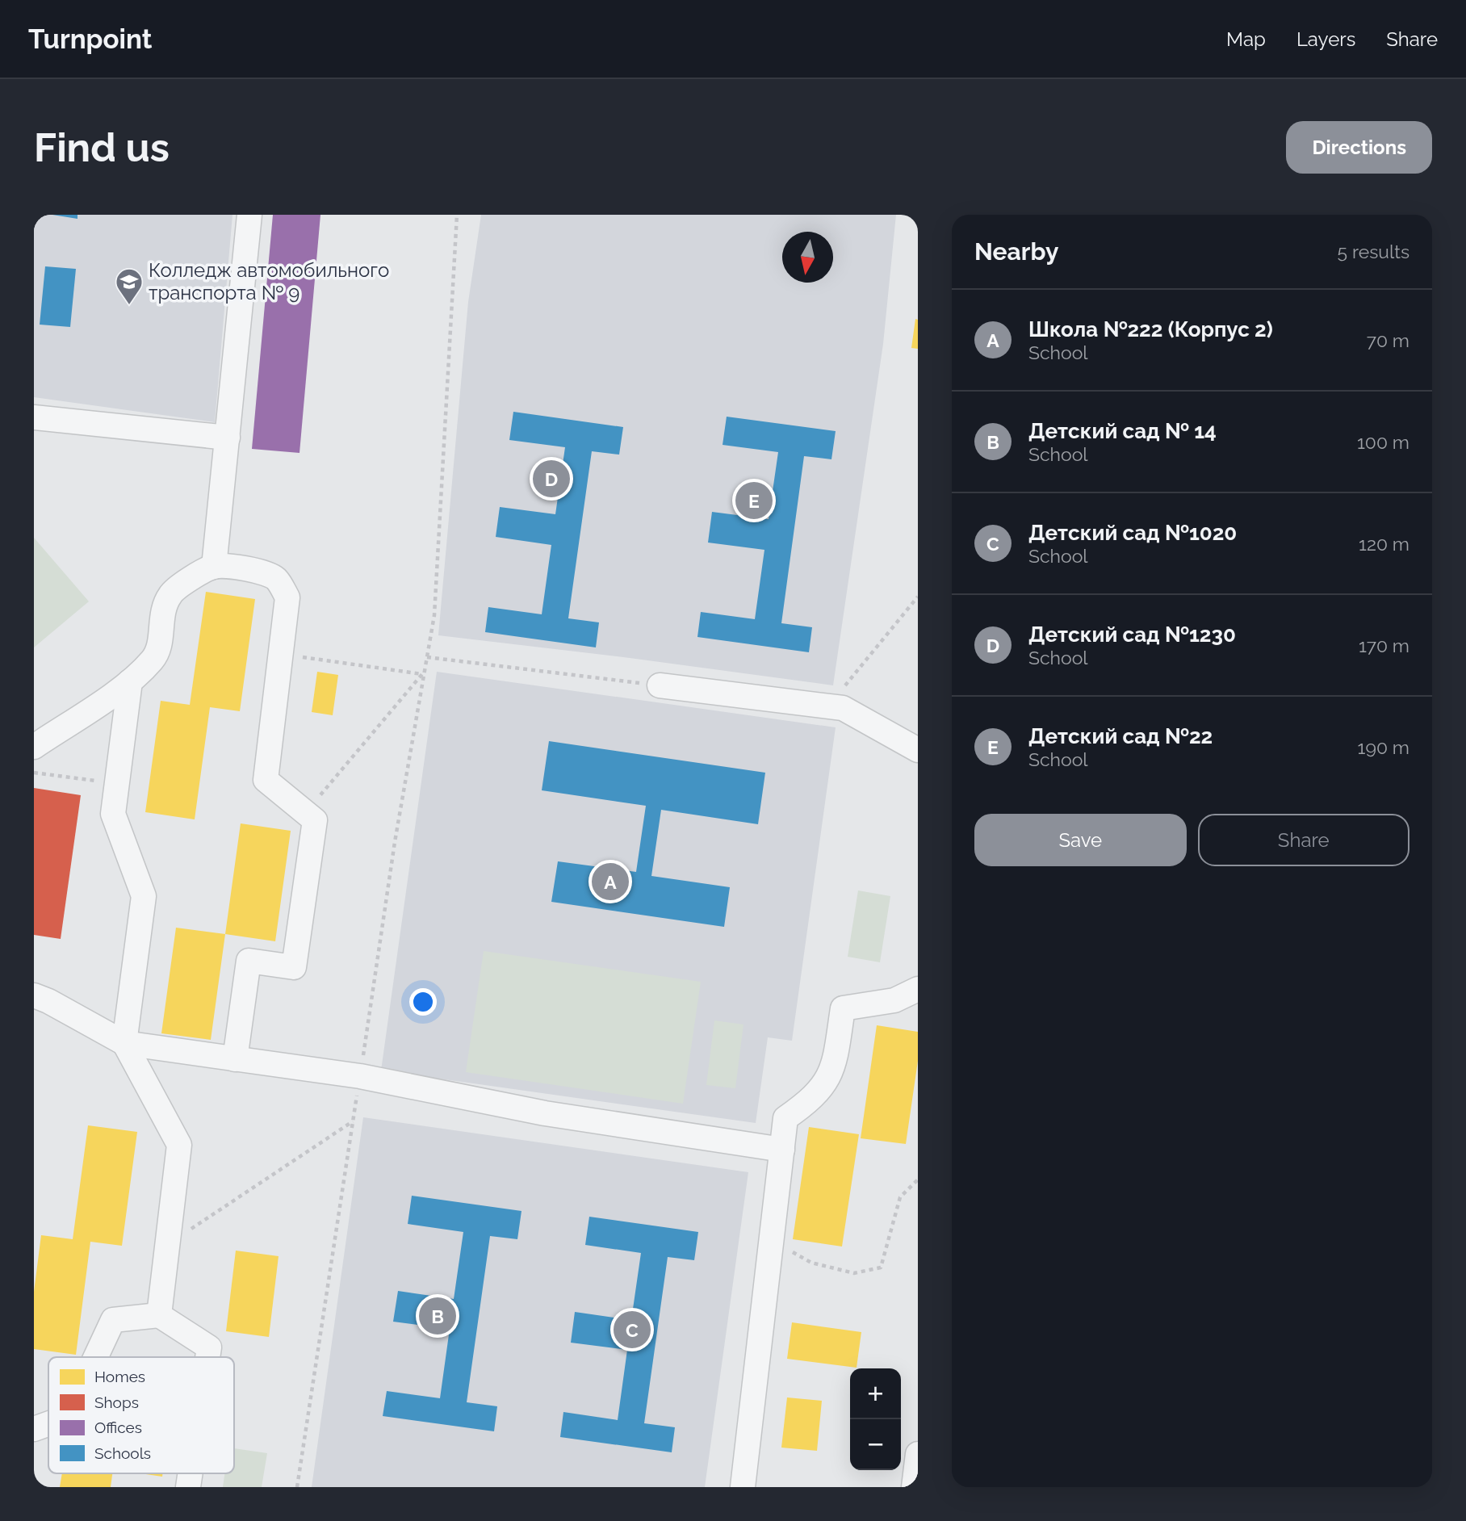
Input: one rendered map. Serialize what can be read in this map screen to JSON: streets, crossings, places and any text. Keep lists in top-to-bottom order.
{
  "places": {
    "school or university": ["Колледж автомобильного транспорта № 9"]
  },
  "legend": [
    "Homes",
    "Shops",
    "Offices",
    "Schools"
  ],
  "north": "bottom",
  "page": {
    "header": "Turnpoint",
    "nav": ["Map", "Layers", "Share"],
    "buttons": [
      "Directions",
      ["Save", "Share"]
    ],
    "title": "Find us",
    "heading": ["Nearby", "5 results"],
    "list": [
      {
        "mark": "A",
        "name": "Школа №222 (Корпус 2)",
        "note": "School",
        "value": "70 m"
      },
      {
        "mark": "B",
        "name": "Детский сад № 14",
        "note": "School",
        "value": "100 m"
      },
      {
        "mark": "C",
        "name": "Детский сад №1020",
        "note": "School",
        "value": "120 m"
      },
      {
        "mark": "D",
        "name": "Детский сад №1230",
        "note": "School",
        "value": "170 m"
      },
      {
        "mark": "E",
        "name": "Детский сад №22",
        "note": "School",
        "value": "190 m"
      }
    ],
    "pins": [
      "D",
      "E",
      "A",
      "B",
      "C"
    ],
    "map_buttons": ["+", "−"]
  }
}
